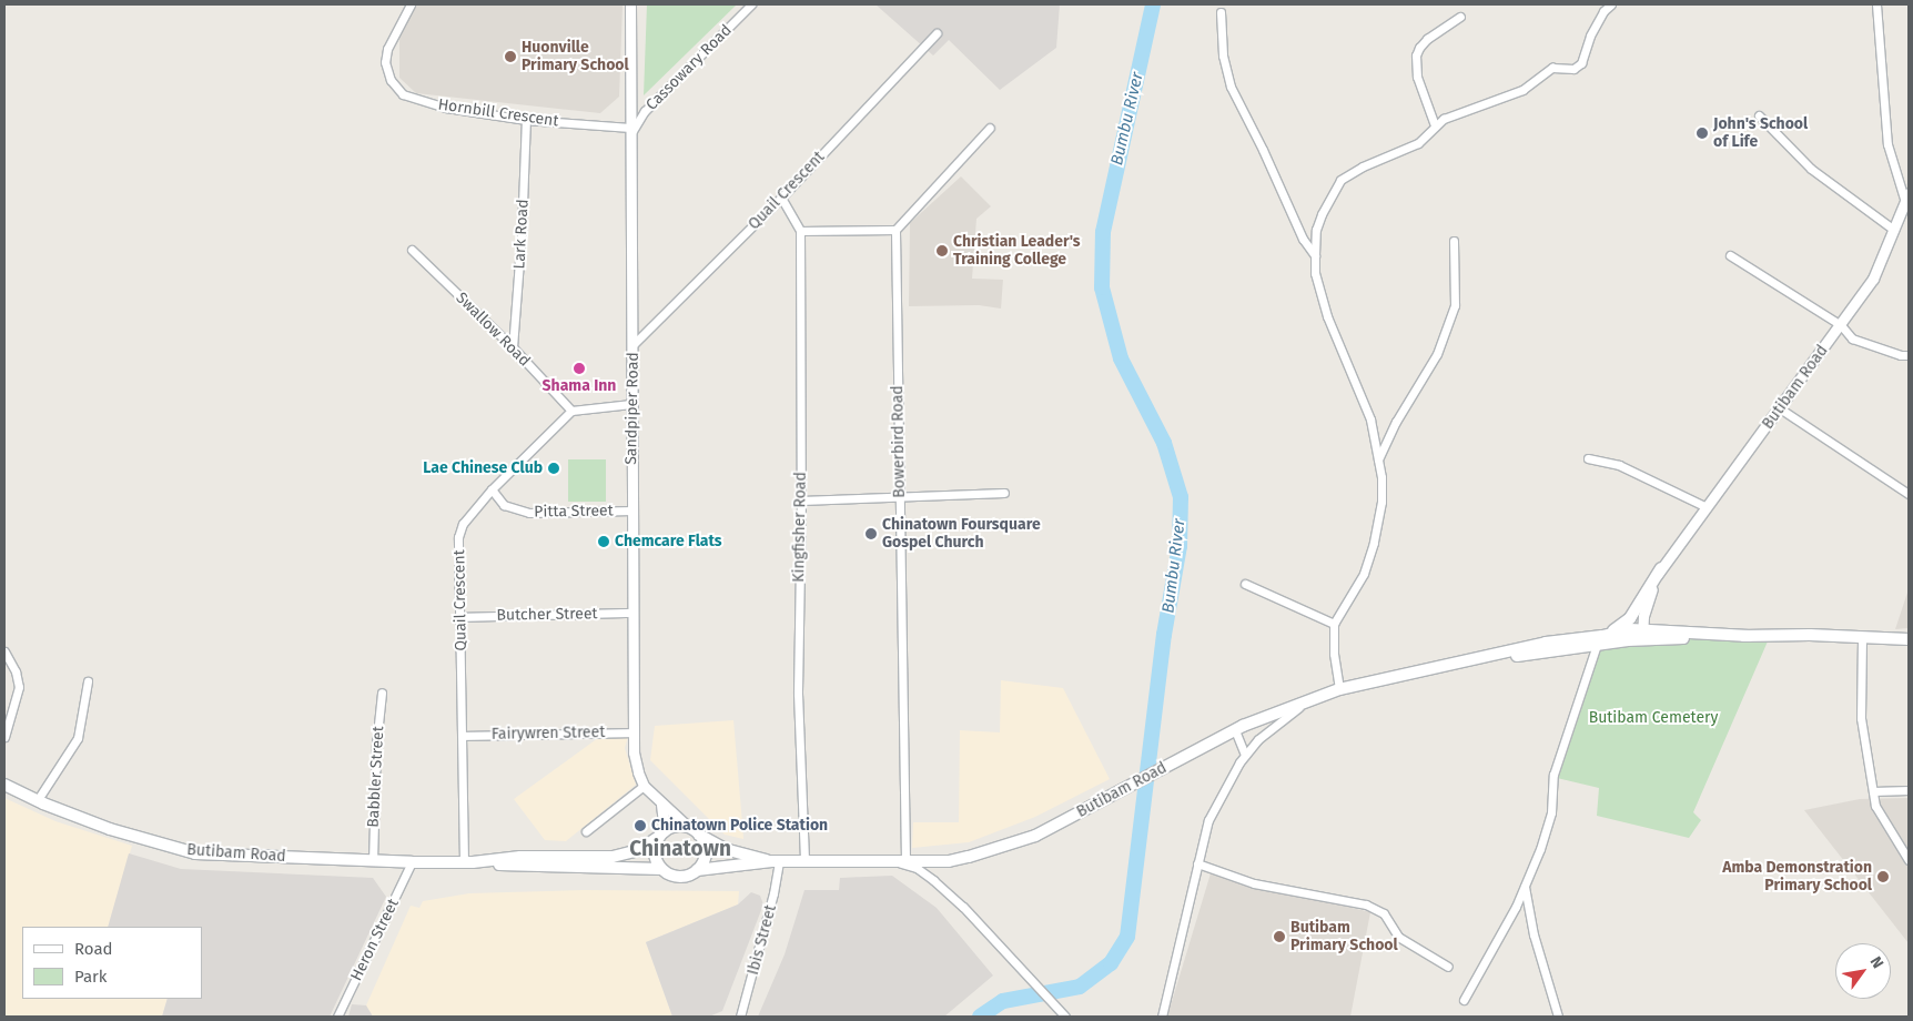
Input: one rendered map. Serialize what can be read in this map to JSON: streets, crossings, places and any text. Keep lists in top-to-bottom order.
{
  "streets": {
    "main road": ["Butibam Road"],
    "street": [
      "Cassowary Road",
      "Hornbill Crescent",
      "Quail Crescent",
      "Lark Road",
      "Swallow Road",
      "Sandpiper Road",
      "Bowerbird Road",
      "Pitta Street",
      "Kingfisher Road",
      "Butcher Street",
      "Fairywren Street",
      "Babbler Street",
      "Heron Street",
      "Ibis Street"
    ]
  },
  "crossings": [
    ["Cassowary Road", "Hornbill Crescent"],
    ["Cassowary Road", "Sandpiper Road"],
    ["Hornbill Crescent", "Lark Road"],
    ["Hornbill Crescent", "Sandpiper Road"],
    ["Quail Crescent", "Swallow Road"],
    ["Quail Crescent", "Butibam Road"],
    ["Quail Crescent", "Sandpiper Road"],
    ["Quail Crescent", "Pitta Street"],
    ["Quail Crescent", "Kingfisher Road"],
    ["Quail Crescent", "Butcher Street"],
    ["Quail Crescent", "Fairywren Street"],
    ["Lark Road", "Swallow Road"],
    ["Butibam Road", "Sandpiper Road"],
    ["Butibam Road", "Bowerbird Road"],
    ["Butibam Road", "Kingfisher Road"],
    ["Butibam Road", "Babbler Street"],
    ["Butibam Road", "Heron Street"],
    ["Butibam Road", "Ibis Street"],
    ["Sandpiper Road", "Pitta Street"],
    ["Sandpiper Road", "Butcher Street"],
    ["Sandpiper Road", "Fairywren Street"]
  ],
  "districts": ["Chinatown"],
  "water": ["Bumbu River"],
  "parks": ["Butibam Cemetery"],
  "places": [
    "Huonville Primary School",
    "John's School of Life",
    "Christian Leader's Training College",
    "Shama Inn",
    "Lae Chinese Club",
    "Chinatown Foursquare Gospel Church",
    "Chemcare Flats",
    "Chinatown Police Station",
    "Amba Demonstration Primary School",
    "Butibam Primary School"
  ],
  "legend": ["Road", "Park"],
  "north": "top right"
}
